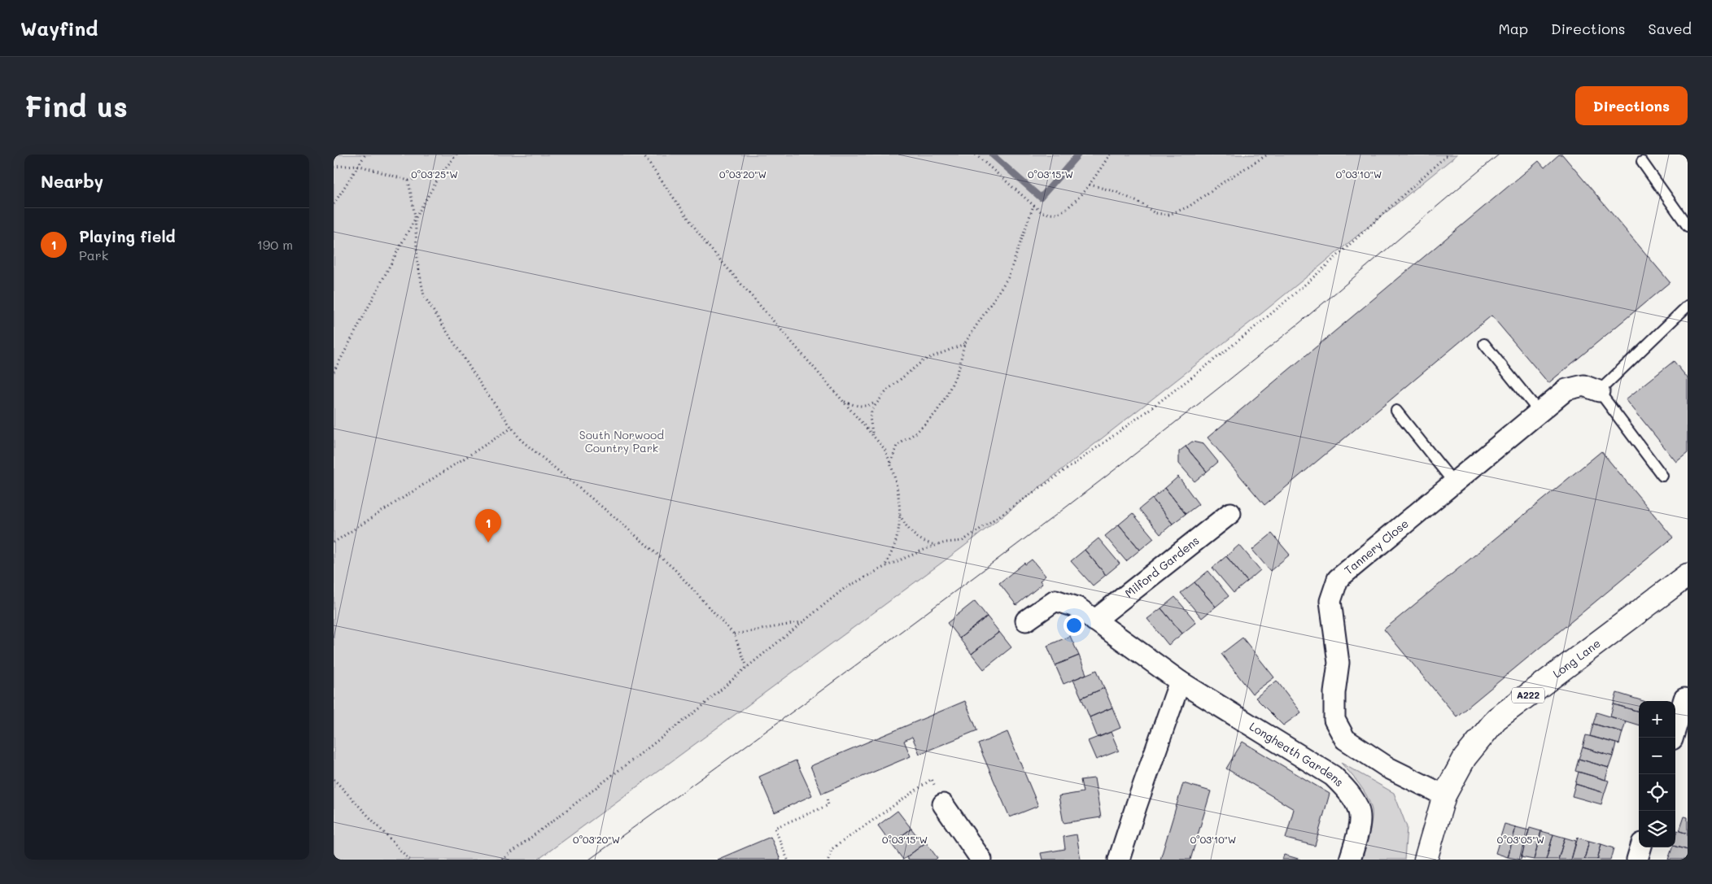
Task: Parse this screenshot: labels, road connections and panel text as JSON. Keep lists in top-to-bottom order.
{
  "streets": {
    "main road": ["Long Lane", "A222"],
    "street": ["Tannery Close", "Milford Gardens", "Longheath Gardens"]
  },
  "crossings": [
    ["Tannery Close", "Long Lane"],
    ["Milford Gardens", "Longheath Gardens"]
  ],
  "parks": ["South Norwood Country Park"],
  "page": {
    "header": "Wayfind",
    "nav": ["Map", "Directions", "Saved"],
    "buttons": "Directions",
    "title": "Find us",
    "heading": "Nearby",
    "list": [
      {
        "mark": "1",
        "name": "Playing field",
        "note": "Park",
        "value": "190 m"
      }
    ],
    "pins": "1",
    "map_buttons": ["+", "−"]
  },
  "coordinates": [
    "0°03'25\"W",
    "0°03'20\"W",
    "0°03'15\"W",
    "0°03'10\"W",
    "0°03'05\"W"
  ]
}
